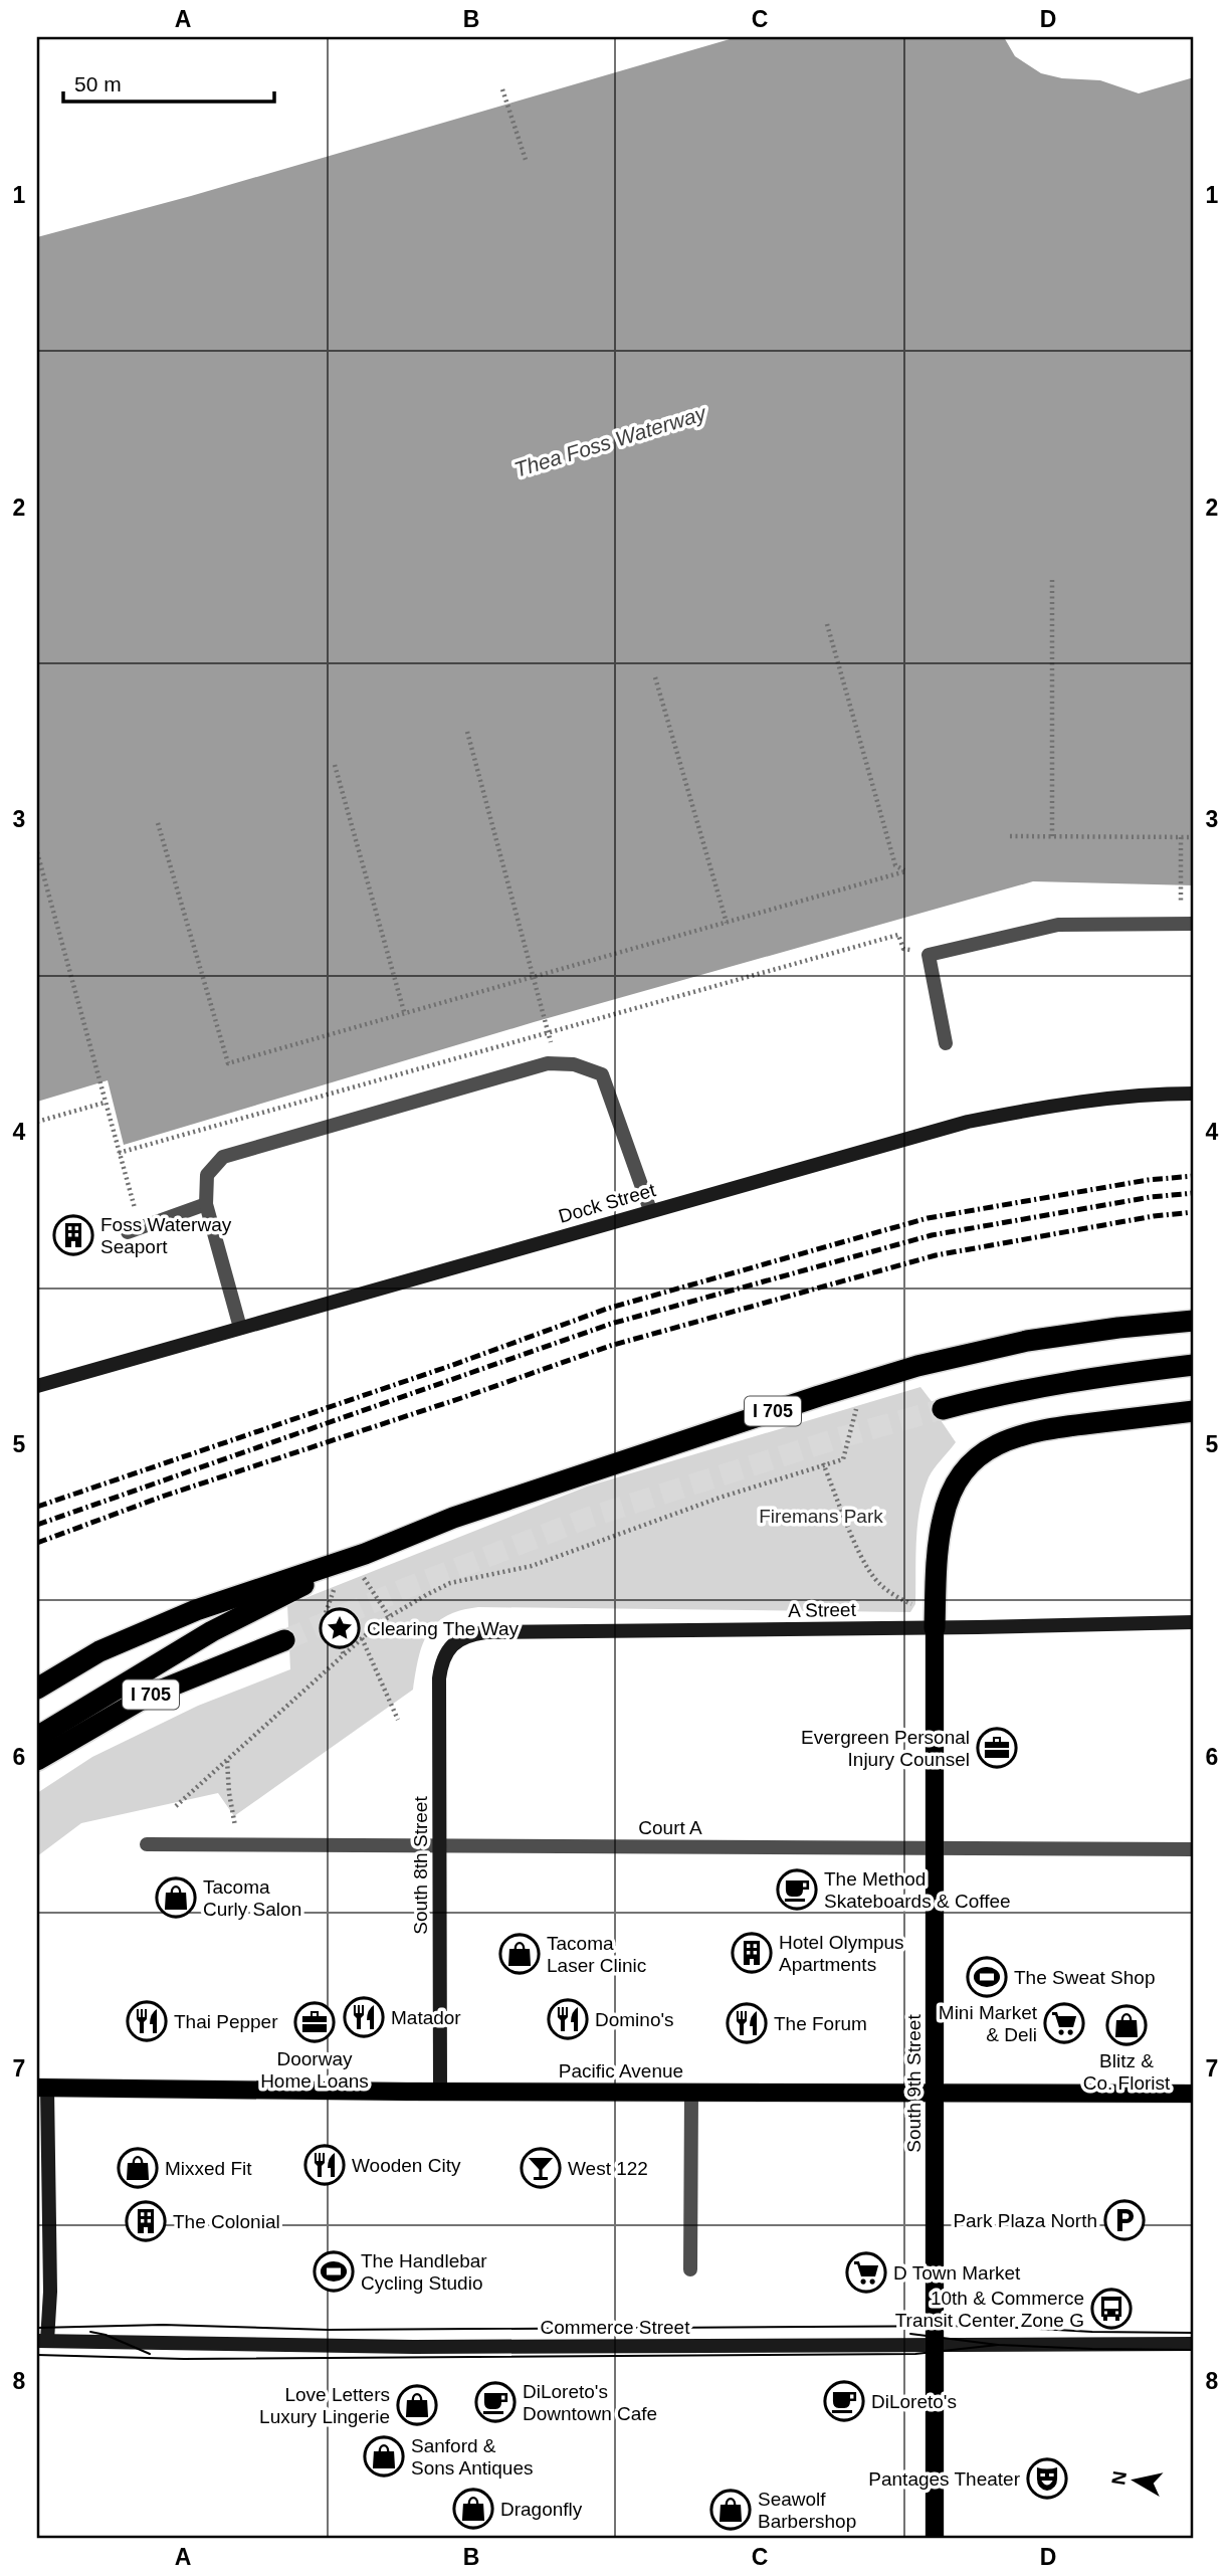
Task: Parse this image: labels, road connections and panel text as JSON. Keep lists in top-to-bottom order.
{
  "streets": {
    "highway": ["I 705"],
    "main road": ["Pacific Avenue", "South 9th Street"],
    "street": [
      "Dock Street",
      "A Street",
      "Court A",
      "South 8th Street",
      "Commerce Street"
    ]
  },
  "crossings": [
    ["A Street", "South 8th Street"],
    ["A Street", "South 9th Street"],
    ["Court A", "South 8th Street"],
    ["Court A", "South 9th Street"],
    ["South 8th Street", "Pacific Avenue"],
    ["Pacific Avenue", "South 9th Street"],
    ["South 9th Street", "Commerce Street"]
  ],
  "water": ["Thea Foss Waterway"],
  "parks": ["Firemans Park"],
  "places": {
    "building": ["Foss Waterway Seaport", "Hotel Olympus Apartments", "The Colonial"],
    "place": ["Clearing The Way"],
    "office": ["Evergreen Personal Injury Counsel", "Doorway Home Loans"],
    "cafe": ["The Method Skateboards & Coffee", "DiLoreto's", "DiLoreto's Downtown Cafe"],
    "shop": [
      "Tacoma Curly Salon",
      "Tacoma Laser Clinic",
      "Blitz & Co. Florist",
      "Mixxed Fit",
      "Love Letters Luxury Lingerie",
      "Sanford & Sons Antiques",
      "Dragonfly",
      "Seawolf Barbershop"
    ],
    "sports": ["The Sweat Shop", "The Handlebar Cycling Studio"],
    "restaurant": [
      "Matador",
      "Domino's",
      "Thai Pepper",
      "The Forum",
      "Wooden City"
    ],
    "supermarket": ["Mini Market & Deli", "D Town Market"],
    "bar": ["West 122"],
    "parking": ["Park Plaza North"],
    "bus stop": ["10th & Commerce Transit Center Zone G"],
    "theatre": ["Pantages Theater"]
  },
  "scale_bar": "50 m",
  "north": "left",
  "grid": {
    "columns": [
      "A",
      "B",
      "C",
      "D"
    ],
    "rows": [
      "1",
      "2",
      "3",
      "4",
      "5",
      "6",
      "7",
      "8"
    ]
  }
}
